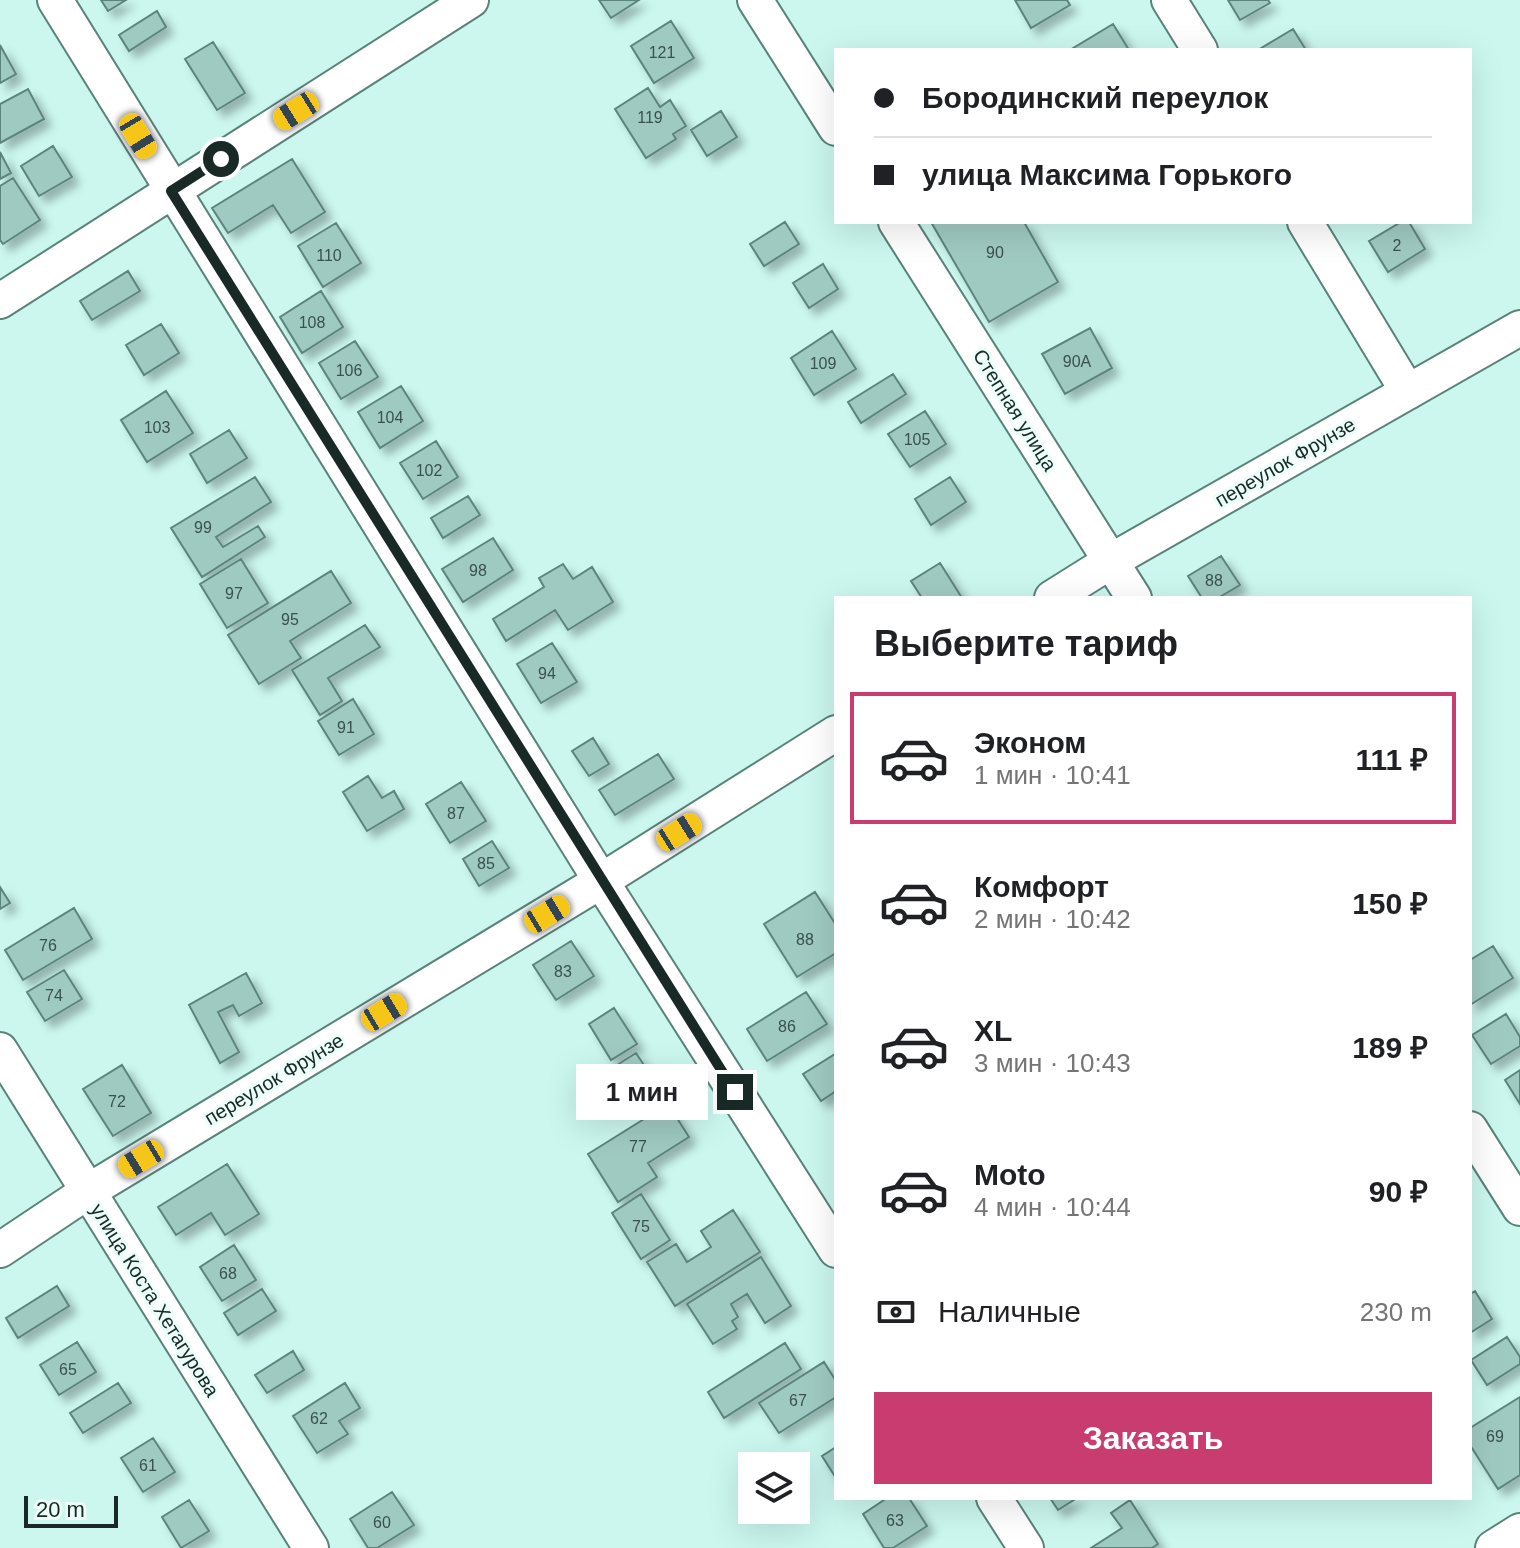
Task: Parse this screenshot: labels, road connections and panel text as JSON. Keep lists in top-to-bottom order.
{
  "streets": {
    "street": ["Степная улица", "переулок Фрунзе", "улица Коста Хетагурова"]
  },
  "crossings": [
    ["Степная улица", "переулок Фрунзе"],
    ["переулок Фрунзе", "улица Коста Хетагурова"]
  ],
  "house_numbers": [
    "121",
    "119",
    "2",
    "90",
    "110",
    "108",
    "90А",
    "109",
    "106",
    "104",
    "103",
    "105",
    "102",
    "99",
    "98",
    "88",
    "97",
    "95",
    "94",
    "91",
    "87",
    "85",
    "88",
    "76",
    "83",
    "74",
    "86",
    "72",
    "77",
    "75",
    "68",
    "65",
    "67",
    "62",
    "69",
    "61",
    "63",
    "60"
  ],
  "scale_bar": "20 m",
  "page": {
    "banner": ["Бородинский переулок", "улица Максима Горького"],
    "heading": "Выберите тариф",
    "list": [
      {
        "name": "Эконом",
        "note": "1 мин · 10:41",
        "value": "111 ₽"
      },
      {
        "name": "Комфорт",
        "note": "2 мин · 10:42",
        "value": "150 ₽"
      },
      {
        "name": "XL",
        "note": "3 мин · 10:43",
        "value": "189 ₽"
      },
      {
        "name": "Moto",
        "note": "4 мин · 10:44",
        "value": "90 ₽"
      }
    ],
    "bubble": "1 мин",
    "pay": ["Наличные", "230 m"],
    "buttons": "Заказать",
    "scale": "20 m"
  }
}
